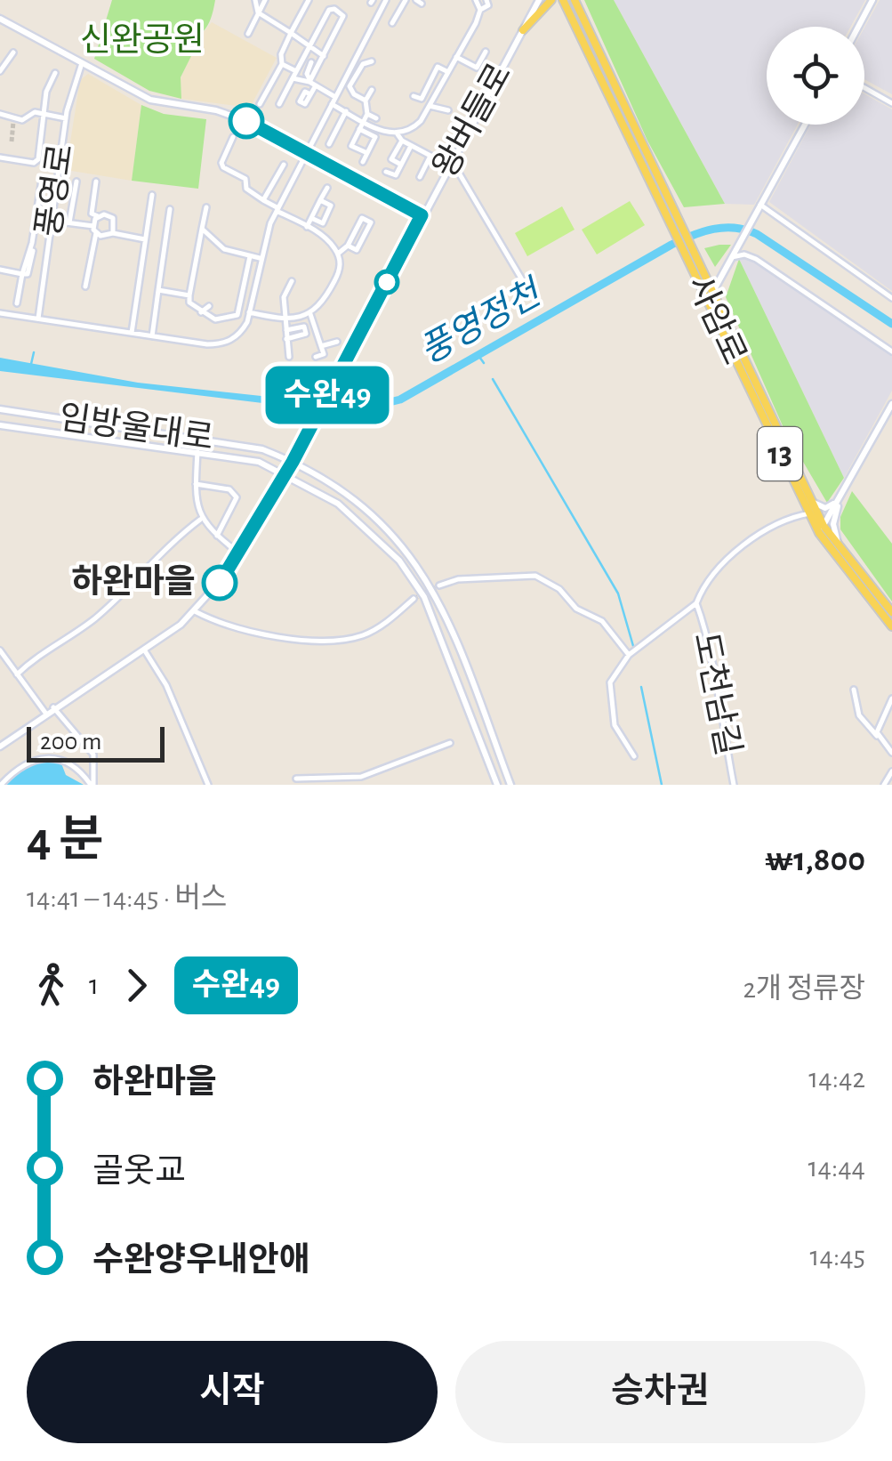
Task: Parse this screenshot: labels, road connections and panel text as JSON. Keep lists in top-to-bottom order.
{
  "streets": {
    "main road": [
      "왕버들로",
      "사암로",
      "임방울대로",
      "13"
    ],
    "street": ["풍영로", "도천남길"]
  },
  "crossings": [
    ["왕버들로", "임방울대로"],
    ["사암로", "도천남길"]
  ],
  "water": ["풍영정천"],
  "parks": ["신완공원"],
  "places": ["하완마을"],
  "lines": ["bus line 수완49"],
  "scale_bar": "200 m",
  "page": {
    "on_map": "수완49",
    "scale": "200 m",
    "heading": ["4 분", "14:41 – 14:45 · 버스", "₩1,800"],
    "legs": ["1", "수완49", "2개 정류장"],
    "list": [
      {
        "name": "하완마을",
        "value": "14:42"
      },
      {
        "name": "골옷교",
        "value": "14:44"
      },
      {
        "name": "수완양우내안애",
        "value": "14:45"
      }
    ],
    "buttons": ["시작", "승차권"]
  }
}
